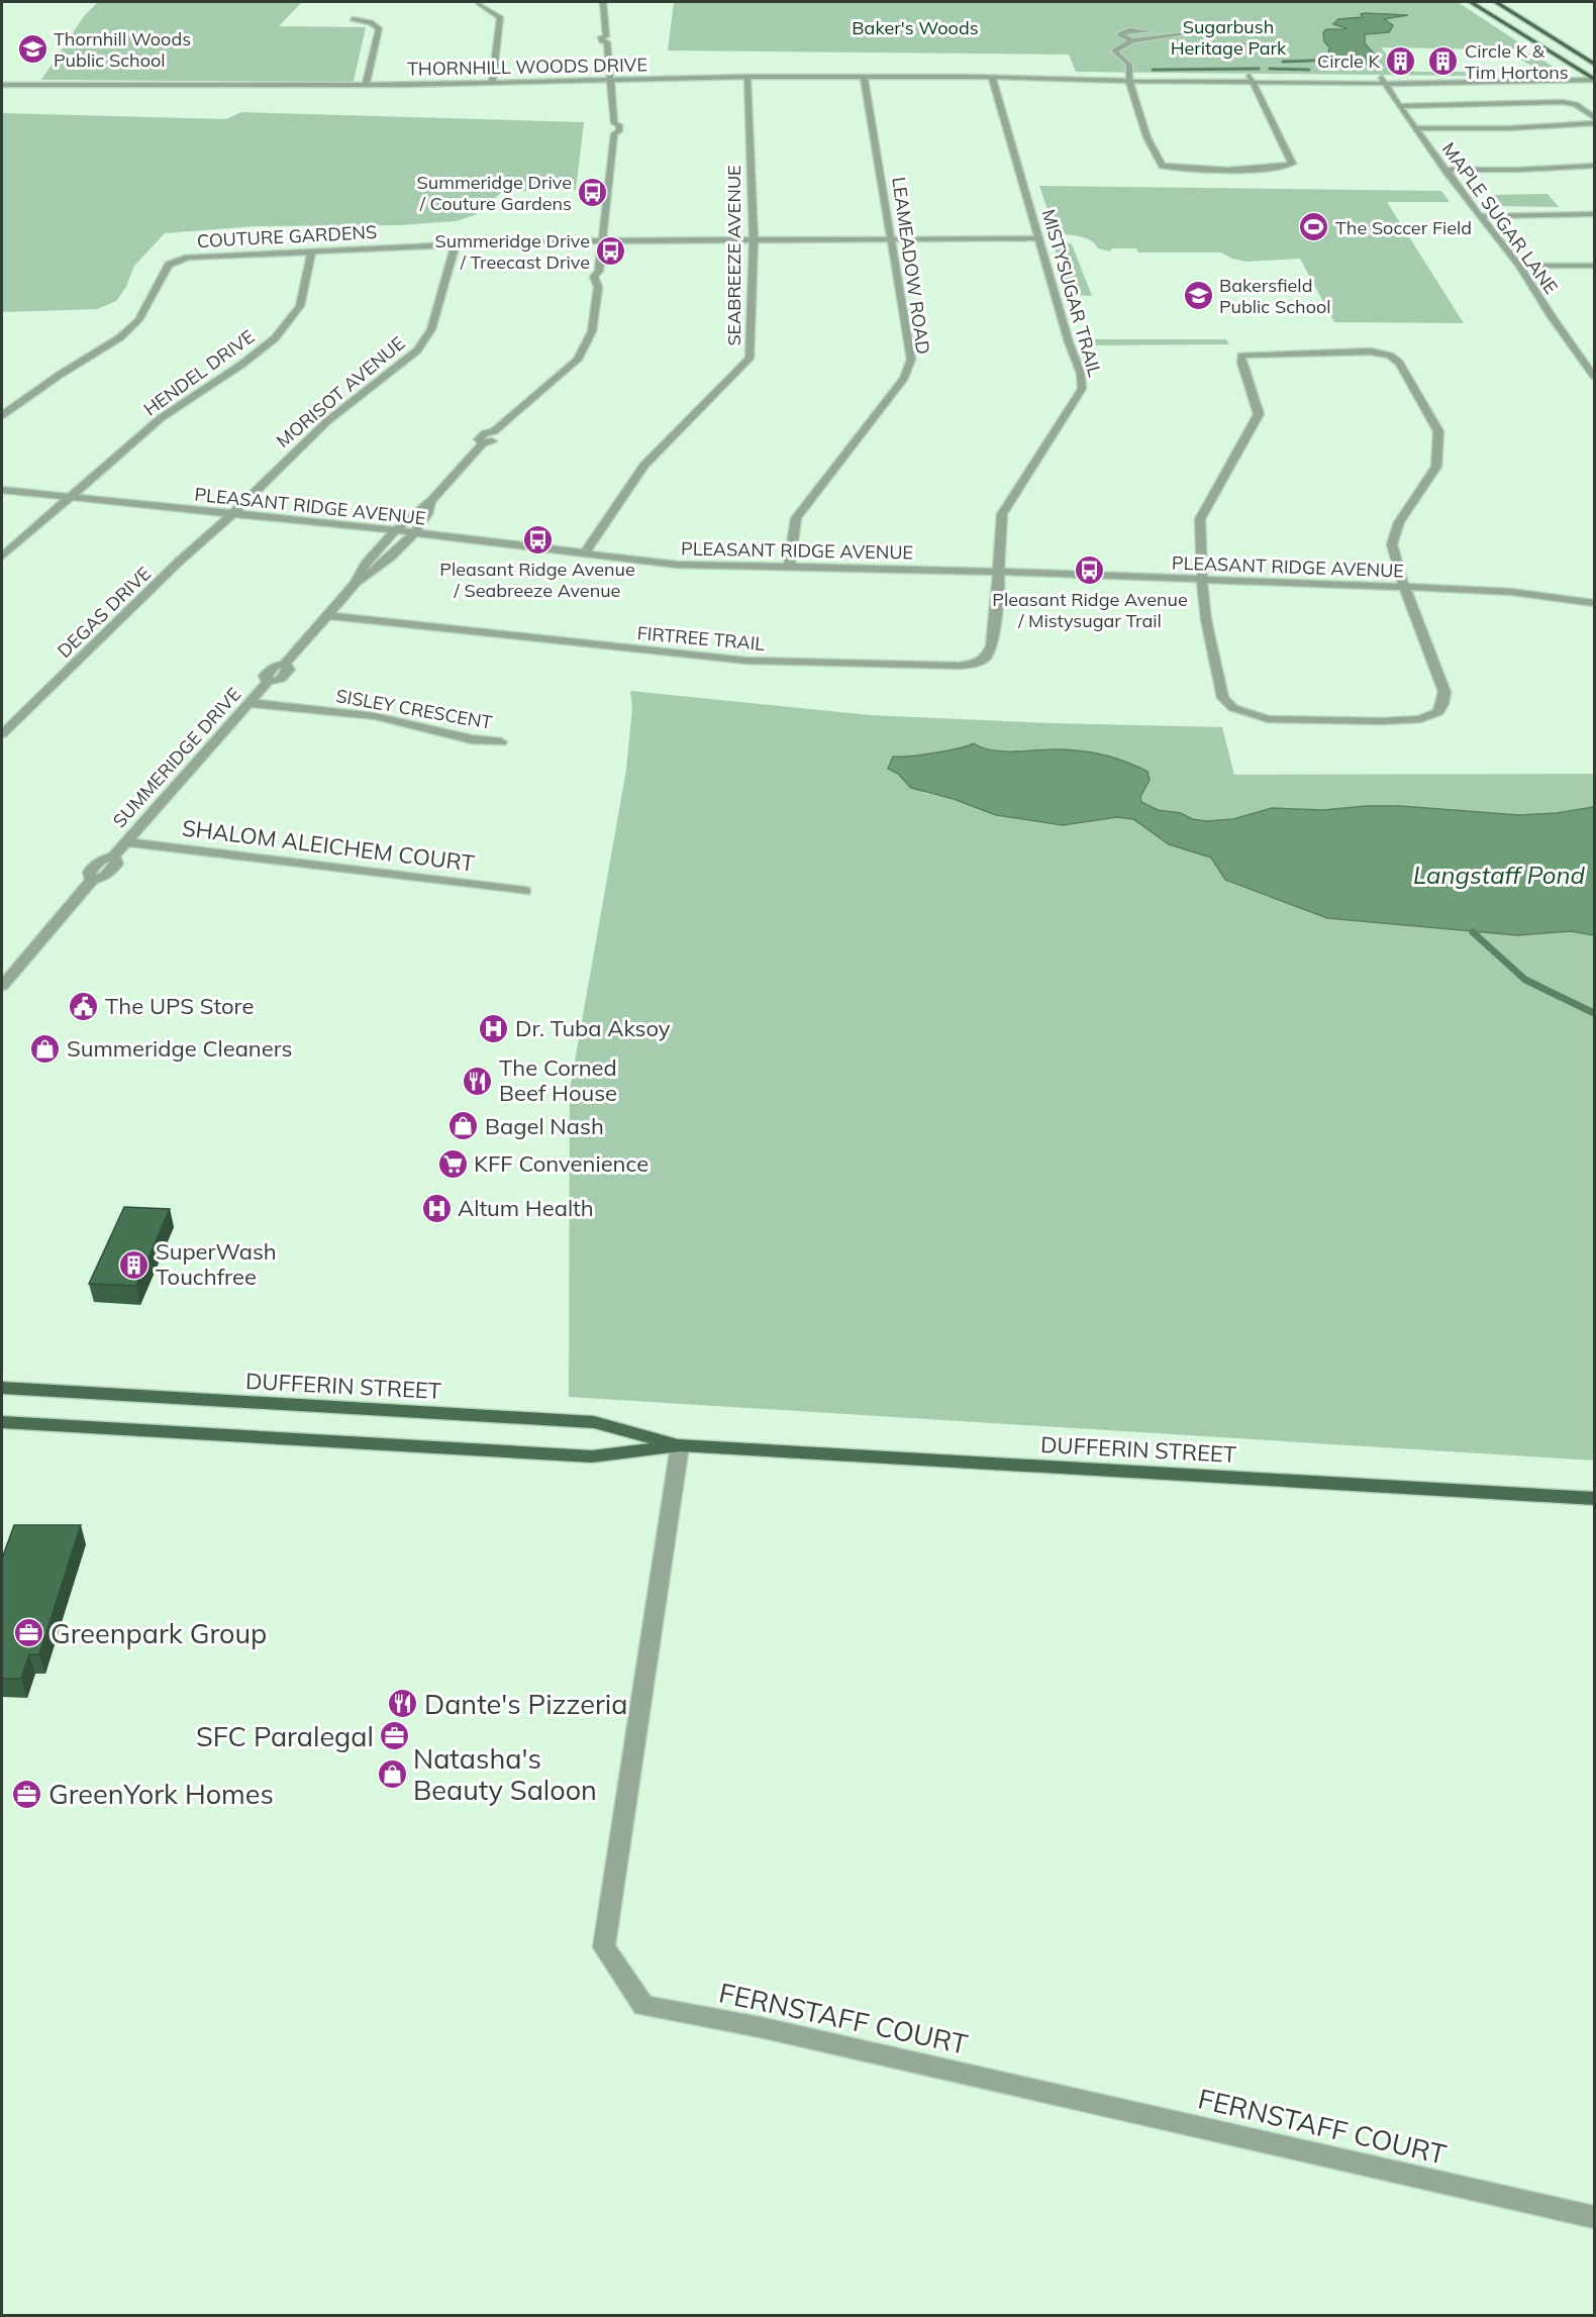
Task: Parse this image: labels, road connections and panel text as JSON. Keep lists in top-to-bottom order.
{
  "streets": {
    "main road": ["DUFFERIN STREET"],
    "street": [
      "THORNHILL WOODS DRIVE",
      "MAPLE SUGAR LANE",
      "COUTURE GARDENS",
      "SEABREEZE AVENUE",
      "LEAMEADOW ROAD",
      "MISTYSUGAR TRAIL",
      "HENDEL DRIVE",
      "MORISOT AVENUE",
      "PLEASANT RIDGE AVENUE",
      "DEGAS DRIVE",
      "FIRTREE TRAIL",
      "SISLEY CRESCENT",
      "SUMMERIDGE DRIVE",
      "SHALOM ALEICHEM COURT",
      "FERNSTAFF COURT"
    ]
  },
  "crossings": [
    ["THORNHILL WOODS DRIVE", "MAPLE SUGAR LANE"],
    ["THORNHILL WOODS DRIVE", "SEABREEZE AVENUE"],
    ["THORNHILL WOODS DRIVE", "LEAMEADOW ROAD"],
    ["THORNHILL WOODS DRIVE", "MISTYSUGAR TRAIL"],
    ["THORNHILL WOODS DRIVE", "SUMMERIDGE DRIVE"],
    ["COUTURE GARDENS", "SEABREEZE AVENUE"],
    ["COUTURE GARDENS", "LEAMEADOW ROAD"],
    ["COUTURE GARDENS", "MISTYSUGAR TRAIL"],
    ["COUTURE GARDENS", "HENDEL DRIVE"],
    ["COUTURE GARDENS", "MORISOT AVENUE"],
    ["COUTURE GARDENS", "SUMMERIDGE DRIVE"],
    ["SEABREEZE AVENUE", "PLEASANT RIDGE AVENUE"],
    ["LEAMEADOW ROAD", "PLEASANT RIDGE AVENUE"],
    ["MISTYSUGAR TRAIL", "PLEASANT RIDGE AVENUE"],
    ["MISTYSUGAR TRAIL", "FIRTREE TRAIL"],
    ["HENDEL DRIVE", "PLEASANT RIDGE AVENUE"],
    ["MORISOT AVENUE", "PLEASANT RIDGE AVENUE"],
    ["MORISOT AVENUE", "DEGAS DRIVE"],
    ["PLEASANT RIDGE AVENUE", "DEGAS DRIVE"],
    ["PLEASANT RIDGE AVENUE", "FIRTREE TRAIL"],
    ["PLEASANT RIDGE AVENUE", "SUMMERIDGE DRIVE"],
    ["FIRTREE TRAIL", "SUMMERIDGE DRIVE"],
    ["SISLEY CRESCENT", "SUMMERIDGE DRIVE"],
    ["SUMMERIDGE DRIVE", "SHALOM ALEICHEM COURT"],
    ["DUFFERIN STREET", "FERNSTAFF COURT"]
  ],
  "water": ["Langstaff Pond"],
  "parks": ["Sugarbush Heritage Park", "Baker's Woods"],
  "places": {
    "school or university": ["Thornhill Woods Public School", "Bakersfield Public School"],
    "building": ["Circle K", "Circle K & Tim Hortons", "SuperWash Touchfree"],
    "bus stop": [
      "Summeridge Drive / Couture Gardens",
      "Summeridge Drive / Treecast Drive",
      "Pleasant Ridge Avenue / Seabreeze Avenue",
      "Pleasant Ridge Avenue / Mistysugar Trail"
    ],
    "sports": ["The Soccer Field"],
    "public building": ["The UPS Store"],
    "hospital": ["Dr. Tuba Aksoy", "Altum Health"],
    "shop": ["Summeridge Cleaners", "Bagel Nash", "Natasha's Beauty Saloon"],
    "restaurant": ["The Corned Beef House", "Dante's Pizzeria"],
    "supermarket": ["KFF Convenience"],
    "office": ["Greenpark Group", "SFC Paralegal", "GreenYork Homes"]
  }
}
